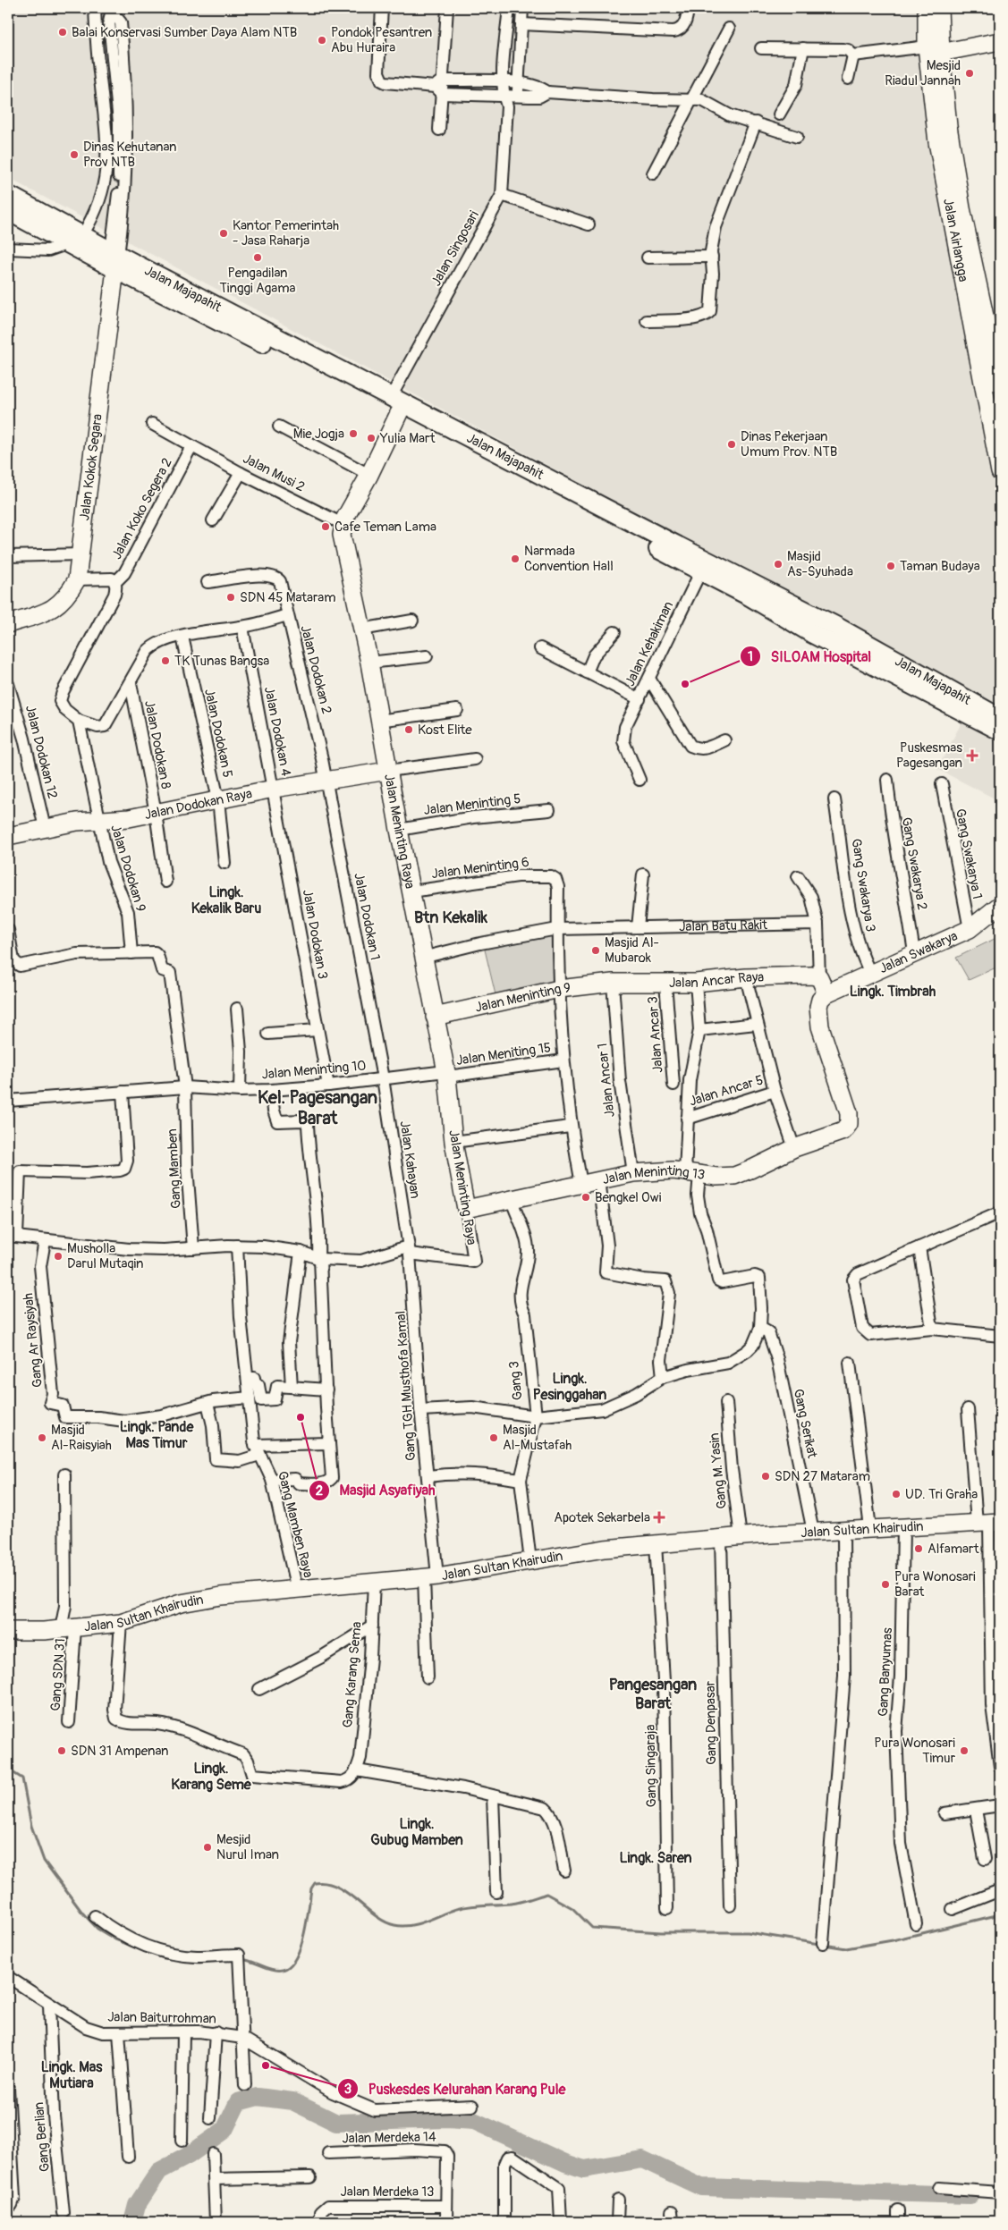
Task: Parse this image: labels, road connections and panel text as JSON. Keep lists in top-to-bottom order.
{
  "streets": {
    "main road": ["Jalan Majapahit"],
    "street": [
      "Jalan Airlangga",
      "Jalan Singosari",
      "Jalan Kokok Segara",
      "Jalan Musi 2",
      "Jalan Koko Segera 2",
      "Jalan Kehakiman",
      "Jalan Dodokan 2",
      "Jalan Dodokan 4",
      "Jalan Dodokan 5",
      "Jalan Dodokan 8",
      "Jalan Dodokan 12",
      "Jalan Dodokan Raya",
      "Jalan Meninting 5",
      "Jalan Meninting Raya",
      "Gang Swakarya 1",
      "Gang Swakarya 2",
      "Jalan Dodokan 9",
      "Jalan Meninting 6",
      "Gang Swakarya 3",
      "Jalan Dodokan 1",
      "Jalan Batu Rakit",
      "Jalan Dodokan 3",
      "Jalan Swakarya",
      "Jalan Ancar Raya",
      "Jalan Meninting 9",
      "Jalan Ancar 3",
      "Jalan Meniting 15",
      "Jalan Meninting 10",
      "Jalan Ancar 1",
      "Jalan Ancar 5",
      "Jalan Kahayan",
      "Gang Mamben",
      "Jalan Meninting 13",
      "Gang Ar Raysiyah",
      "Gang 3",
      "Gang TGH Musthofa Kamal",
      "Gang Serikat",
      "Gang M. Yasin",
      "Gang Mamben Raya",
      "Jalan Sultan Khairudin",
      "Gang Banyumas",
      "Gang SDN 31",
      "Gang Karang Sema",
      "Gang Denpasar",
      "Gang Singaraja",
      "Jalan Baiturrohman",
      "Gang Berlian",
      "Jalan Merdeka 14",
      "Jalan Merdeka 13"
    ]
  },
  "crossings": [
    ["Jalan Singosari", "Jalan Majapahit"],
    ["Jalan Majapahit", "Jalan Kokok Segara"],
    ["Jalan Majapahit", "Jalan Kehakiman"],
    ["Jalan Musi 2", "Jalan Koko Segera 2"],
    ["Jalan Musi 2", "Jalan Meninting Raya"],
    ["Jalan Koko Segera 2", "Jalan Dodokan 9"],
    ["Jalan Dodokan 2", "Jalan Dodokan 1"],
    ["Jalan Dodokan 4", "Jalan Dodokan Raya"],
    ["Jalan Dodokan 4", "Jalan Dodokan 3"],
    ["Jalan Dodokan 5", "Jalan Dodokan Raya"],
    ["Jalan Dodokan 8", "Jalan Dodokan Raya"],
    ["Jalan Dodokan 12", "Jalan Dodokan Raya"],
    ["Jalan Dodokan Raya", "Jalan Meninting Raya"],
    ["Jalan Dodokan Raya", "Jalan Dodokan 9"],
    ["Jalan Dodokan Raya", "Jalan Dodokan 1"],
    ["Jalan Dodokan Raya", "Jalan Dodokan 3"],
    ["Jalan Meninting 5", "Jalan Meninting Raya"],
    ["Jalan Meninting Raya", "Jalan Meninting 6"],
    ["Jalan Meninting Raya", "Jalan Batu Rakit"],
    ["Jalan Meninting Raya", "Jalan Meninting 9"],
    ["Jalan Meninting Raya", "Jalan Meniting 15"],
    ["Jalan Meninting Raya", "Jalan Meninting 10"],
    ["Jalan Meninting Raya", "Jalan Kahayan"],
    ["Jalan Meninting Raya", "Jalan Meninting 13"],
    ["Jalan Meninting Raya", "Gang TGH Musthofa Kamal"],
    ["Gang Swakarya 1", "Jalan Swakarya"],
    ["Gang Swakarya 2", "Jalan Swakarya"],
    ["Jalan Dodokan 9", "Gang Mamben"],
    ["Jalan Meninting 6", "Jalan Batu Rakit"],
    ["Gang Swakarya 3", "Jalan Swakarya"],
    ["Jalan Dodokan 1", "Jalan Meninting 10"],
    ["Jalan Dodokan 1", "Jalan Kahayan"],
    ["Jalan Dodokan 3", "Jalan Meninting 10"],
    ["Jalan Swakarya", "Jalan Meninting 13"],
    ["Jalan Ancar Raya", "Jalan Meninting 9"],
    ["Jalan Ancar Raya", "Jalan Ancar 3"],
    ["Jalan Ancar Raya", "Jalan Ancar 1"],
    ["Jalan Ancar Raya", "Jalan Ancar 5"],
    ["Jalan Meninting 9", "Jalan Ancar 1"],
    ["Jalan Meniting 15", "Jalan Meninting 10"],
    ["Jalan Meninting 10", "Jalan Kahayan"],
    ["Jalan Meninting 10", "Gang Mamben"],
    ["Jalan Ancar 1", "Jalan Meninting 13"],
    ["Jalan Ancar 5", "Jalan Meninting 13"],
    ["Jalan Kahayan", "Gang TGH Musthofa Kamal"],
    ["Jalan Meninting 13", "Gang 3"],
    ["Gang 3", "Jalan Sultan Khairudin"],
    ["Gang TGH Musthofa Kamal", "Jalan Sultan Khairudin"],
    ["Gang Serikat", "Jalan Sultan Khairudin"],
    ["Gang M. Yasin", "Jalan Sultan Khairudin"],
    ["Gang Mamben Raya", "Jalan Sultan Khairudin"],
    ["Jalan Sultan Khairudin", "Gang Banyumas"],
    ["Jalan Sultan Khairudin", "Gang SDN 31"],
    ["Jalan Sultan Khairudin", "Gang Karang Sema"],
    ["Jalan Sultan Khairudin", "Gang Denpasar"],
    ["Jalan Sultan Khairudin", "Gang Singaraja"],
    ["Jalan Baiturrohman", "Gang Berlian"],
    ["Jalan Merdeka 14", "Jalan Merdeka 13"]
  ],
  "districts": [
    "Lingk. Kekalik Baru",
    "Btn Kekalik",
    "Lingk. Timbrah",
    "Kel. Pagesangan Barat",
    "Lingk. Pesinggahan",
    "Lingk. Pande Mas Timur",
    "Pangesangan Barat",
    "Lingk. Karang Seme",
    "Lingk. Gubug Mamben",
    "Lingk. Saren",
    "Lingk. Mas Mutiara"
  ],
  "places": {
    "other": [
      "Balai Konservasi Sumber Daya Alam NTB",
      "Pondok Pesantren Abu Huraira",
      "Mesjid Riadul Jannah",
      "Dinas Kehutanan Prov NTB",
      "Kantor Pemerintah - Jasa Raharja",
      "Pengadilan Tinggi Agama",
      "Mie Jogja",
      "Yulia Mart",
      "Dinas Pekerjaan Umum Prov. NTB",
      "Cafe Teman Lama",
      "Narmada Convention Hall",
      "Masjid As-Syuhada",
      "Taman Budaya",
      "SDN 45 Mataram",
      "TK Tunas Bangsa",
      "SILOAM Hospital",
      "Kost Elite",
      "Masjid Al- Mubarok",
      "Bengkel Owi",
      "Musholla Darul Mutaqin",
      "Masjid Asyafiyah",
      "Masjid Al-Raisyiah",
      "Masjid Al-Mustafah",
      "SDN 27 Mataram",
      "UD. Tri Graha",
      "Alfamart",
      "Pura Wonosari Barat",
      "SDN 31 Ampenan",
      "Pura Wonosari Timur",
      "Mesjid Nurul Iman",
      "Puskesdes Kelurahan Karang Pule"
    ],
    "health": ["Puskesmas Pagesangan", "Apotek Sekarbela"]
  }
}
